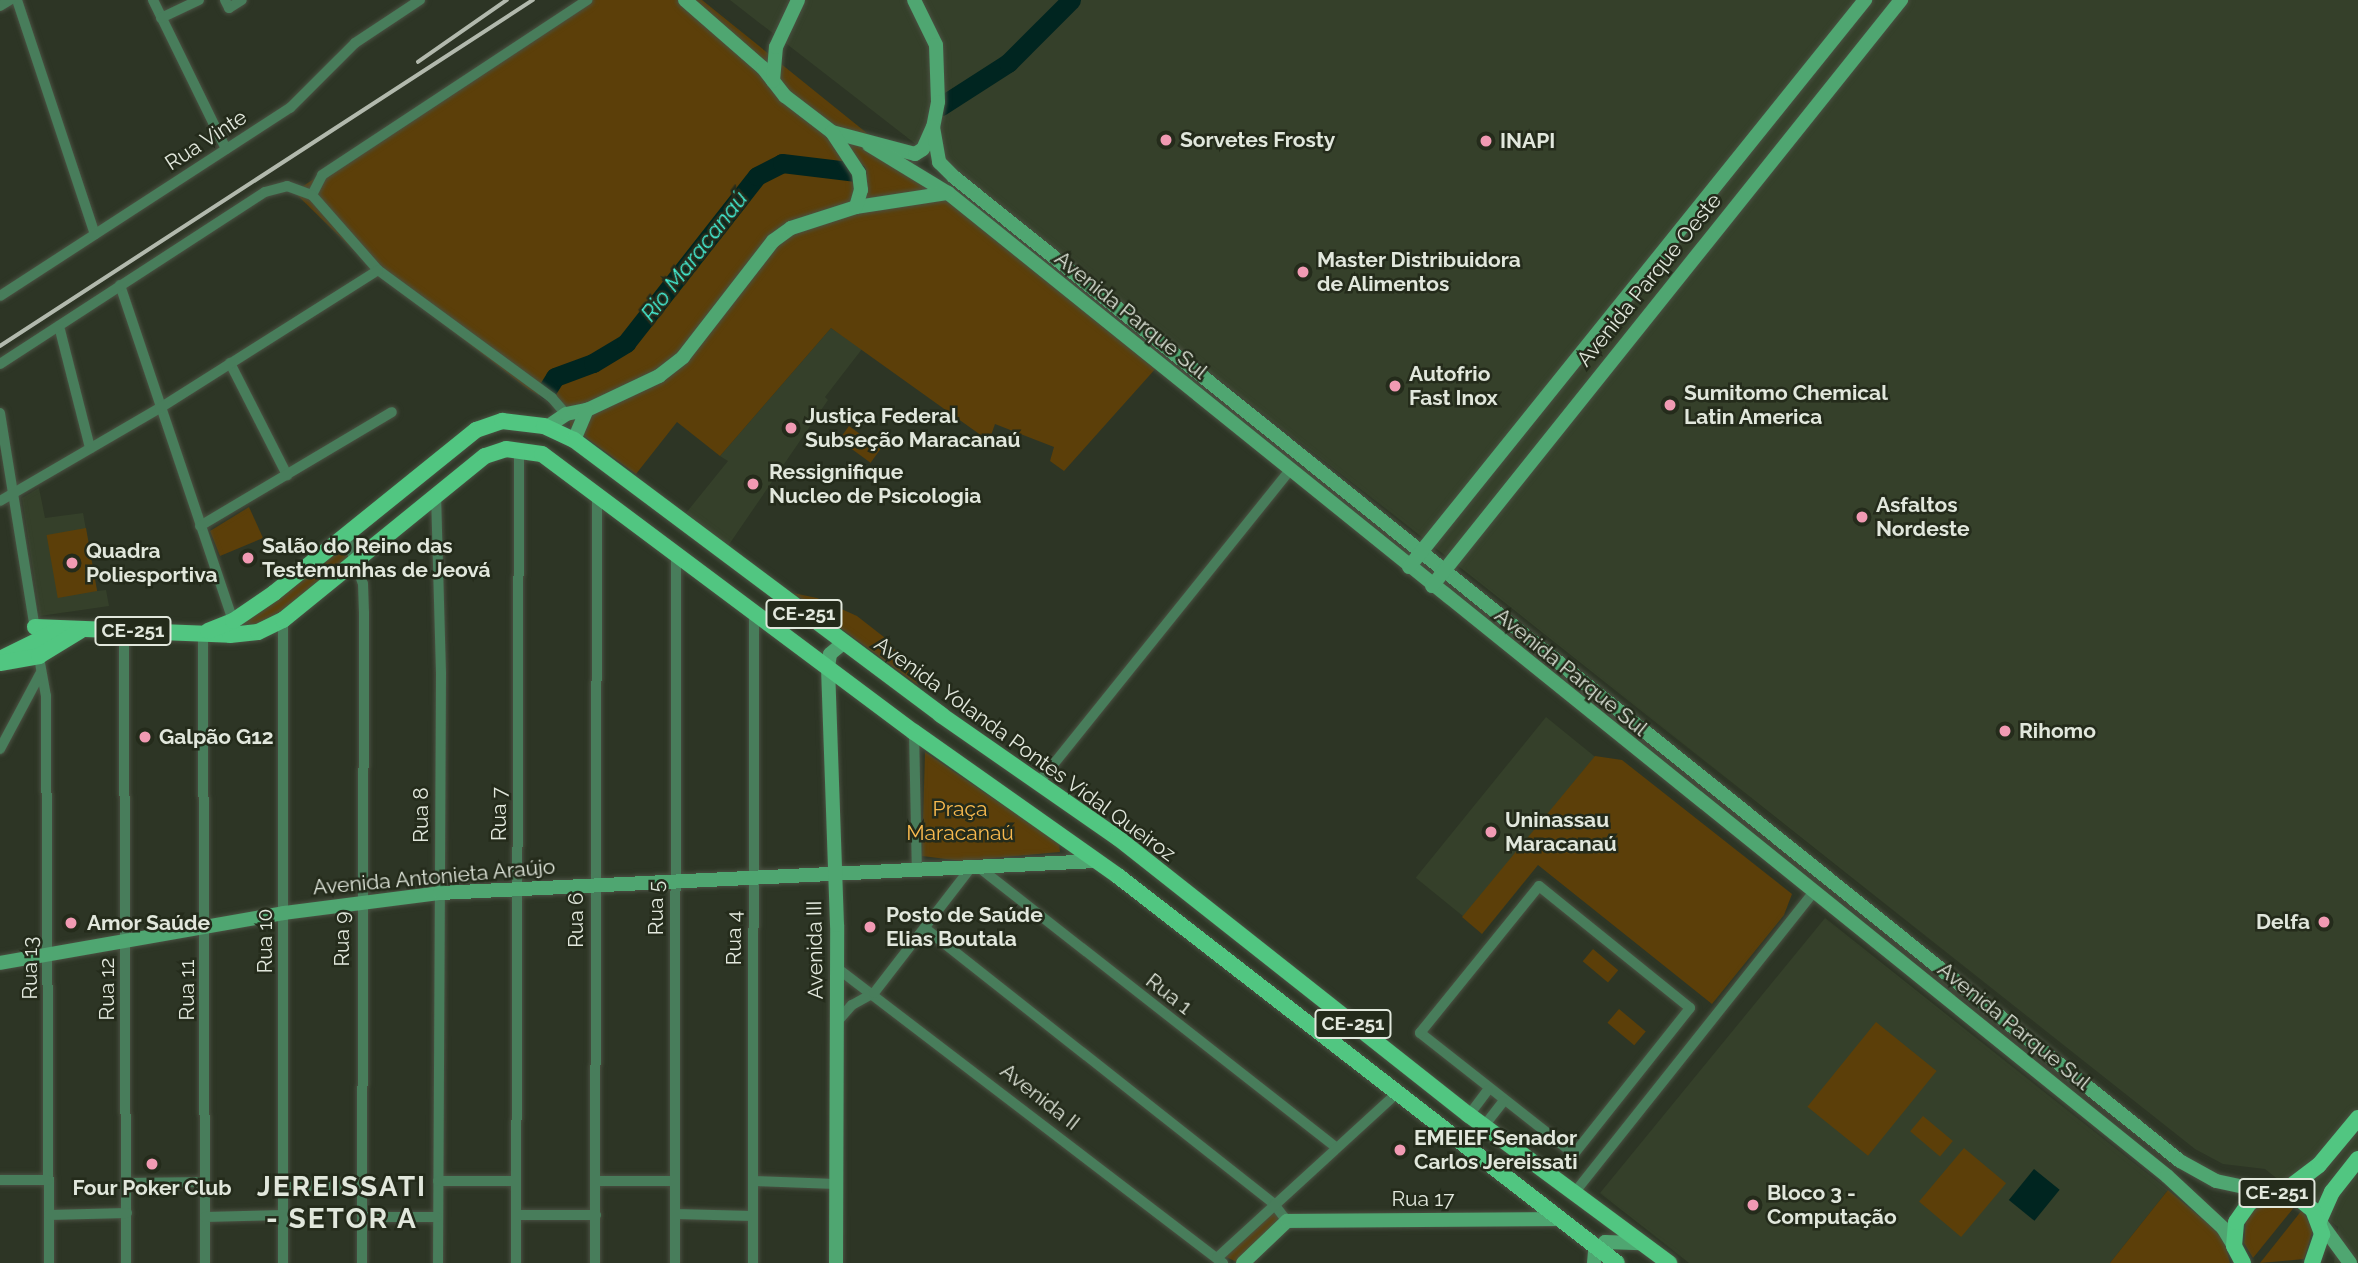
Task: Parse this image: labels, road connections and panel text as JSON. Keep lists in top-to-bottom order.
{
  "streets": {
    "main road": ["CE-251", "Avenida Yolanda Pontes Vidal Queiroz"],
    "street": [
      "Rua Vinte",
      "Avenida Parque Oeste",
      "Avenida Parque Sul",
      "Rua 7",
      "Rua 8",
      "Avenida Antonieta Araújo",
      "Rua 5",
      "Rua 6",
      "Rua 4",
      "Rua 9",
      "Rua 10",
      "Avenida III",
      "Rua 13",
      "Rua 12",
      "Rua 11",
      "Rua 1",
      "Avenida II",
      "Rua 17"
    ]
  },
  "crossings": [
    ["Avenida Parque Oeste", "Avenida Parque Sul"],
    ["Avenida Parque Sul", "CE-251"],
    ["CE-251", "Avenida Yolanda Pontes Vidal Queiroz"],
    ["CE-251", "Avenida Antonieta Araújo"],
    ["CE-251", "Rua 5"],
    ["CE-251", "Rua 6"],
    ["CE-251", "Rua 4"],
    ["CE-251", "Avenida III"],
    ["CE-251", "Rua 13"],
    ["CE-251", "Avenida II"],
    ["CE-251", "Rua 17"],
    ["Avenida Yolanda Pontes Vidal Queiroz", "Rua 7"],
    ["Avenida Yolanda Pontes Vidal Queiroz", "Rua 8"],
    ["Avenida Yolanda Pontes Vidal Queiroz", "Rua 6"],
    ["Avenida Yolanda Pontes Vidal Queiroz", "Rua 9"],
    ["Avenida Yolanda Pontes Vidal Queiroz", "Rua 10"],
    ["Avenida Yolanda Pontes Vidal Queiroz", "Rua 13"],
    ["Avenida Yolanda Pontes Vidal Queiroz", "Rua 12"],
    ["Avenida Yolanda Pontes Vidal Queiroz", "Rua 11"],
    ["Rua 7", "Avenida Antonieta Araújo"],
    ["Rua 8", "Avenida Antonieta Araújo"],
    ["Avenida Antonieta Araújo", "Rua 5"],
    ["Avenida Antonieta Araújo", "Rua 6"],
    ["Avenida Antonieta Araújo", "Rua 4"],
    ["Avenida Antonieta Araújo", "Rua 9"],
    ["Avenida Antonieta Araújo", "Rua 10"],
    ["Avenida Antonieta Araújo", "Avenida III"],
    ["Avenida Antonieta Araújo", "Rua 13"],
    ["Avenida Antonieta Araújo", "Rua 12"],
    ["Avenida Antonieta Araújo", "Rua 11"],
    ["Avenida Antonieta Araújo", "Rua 1"],
    ["Avenida III", "Avenida II"],
    ["Rua 1", "Avenida II"]
  ],
  "districts": ["JEREISSATI - SETOR A"],
  "water": ["Rio Maracanaú"],
  "parks": ["Praça Maracanaú"],
  "places": [
    "Sorvetes Frosty",
    "INAPI",
    "Master Distribuidora de Alimentos",
    "Autofrio Fast Inox",
    "Sumitomo Chemical Latin America",
    "Justiça Federal Subseção Maracanaú",
    "Ressignifique Nucleo de Psicologia",
    "Asfaltos Nordeste",
    "Salão do Reino das Testemunhas de Jeová",
    "Quadra Poliesportiva",
    "Rihomo",
    "Galpão G12",
    "Uninassau Maracanaú",
    "Delfa",
    "Amor Saúde",
    "Posto de Saúde Elias Boutala",
    "EMEIEF Senador Carlos Jereissati",
    "Four Poker Club",
    "Bloco 3 - Computação"
  ]
}
